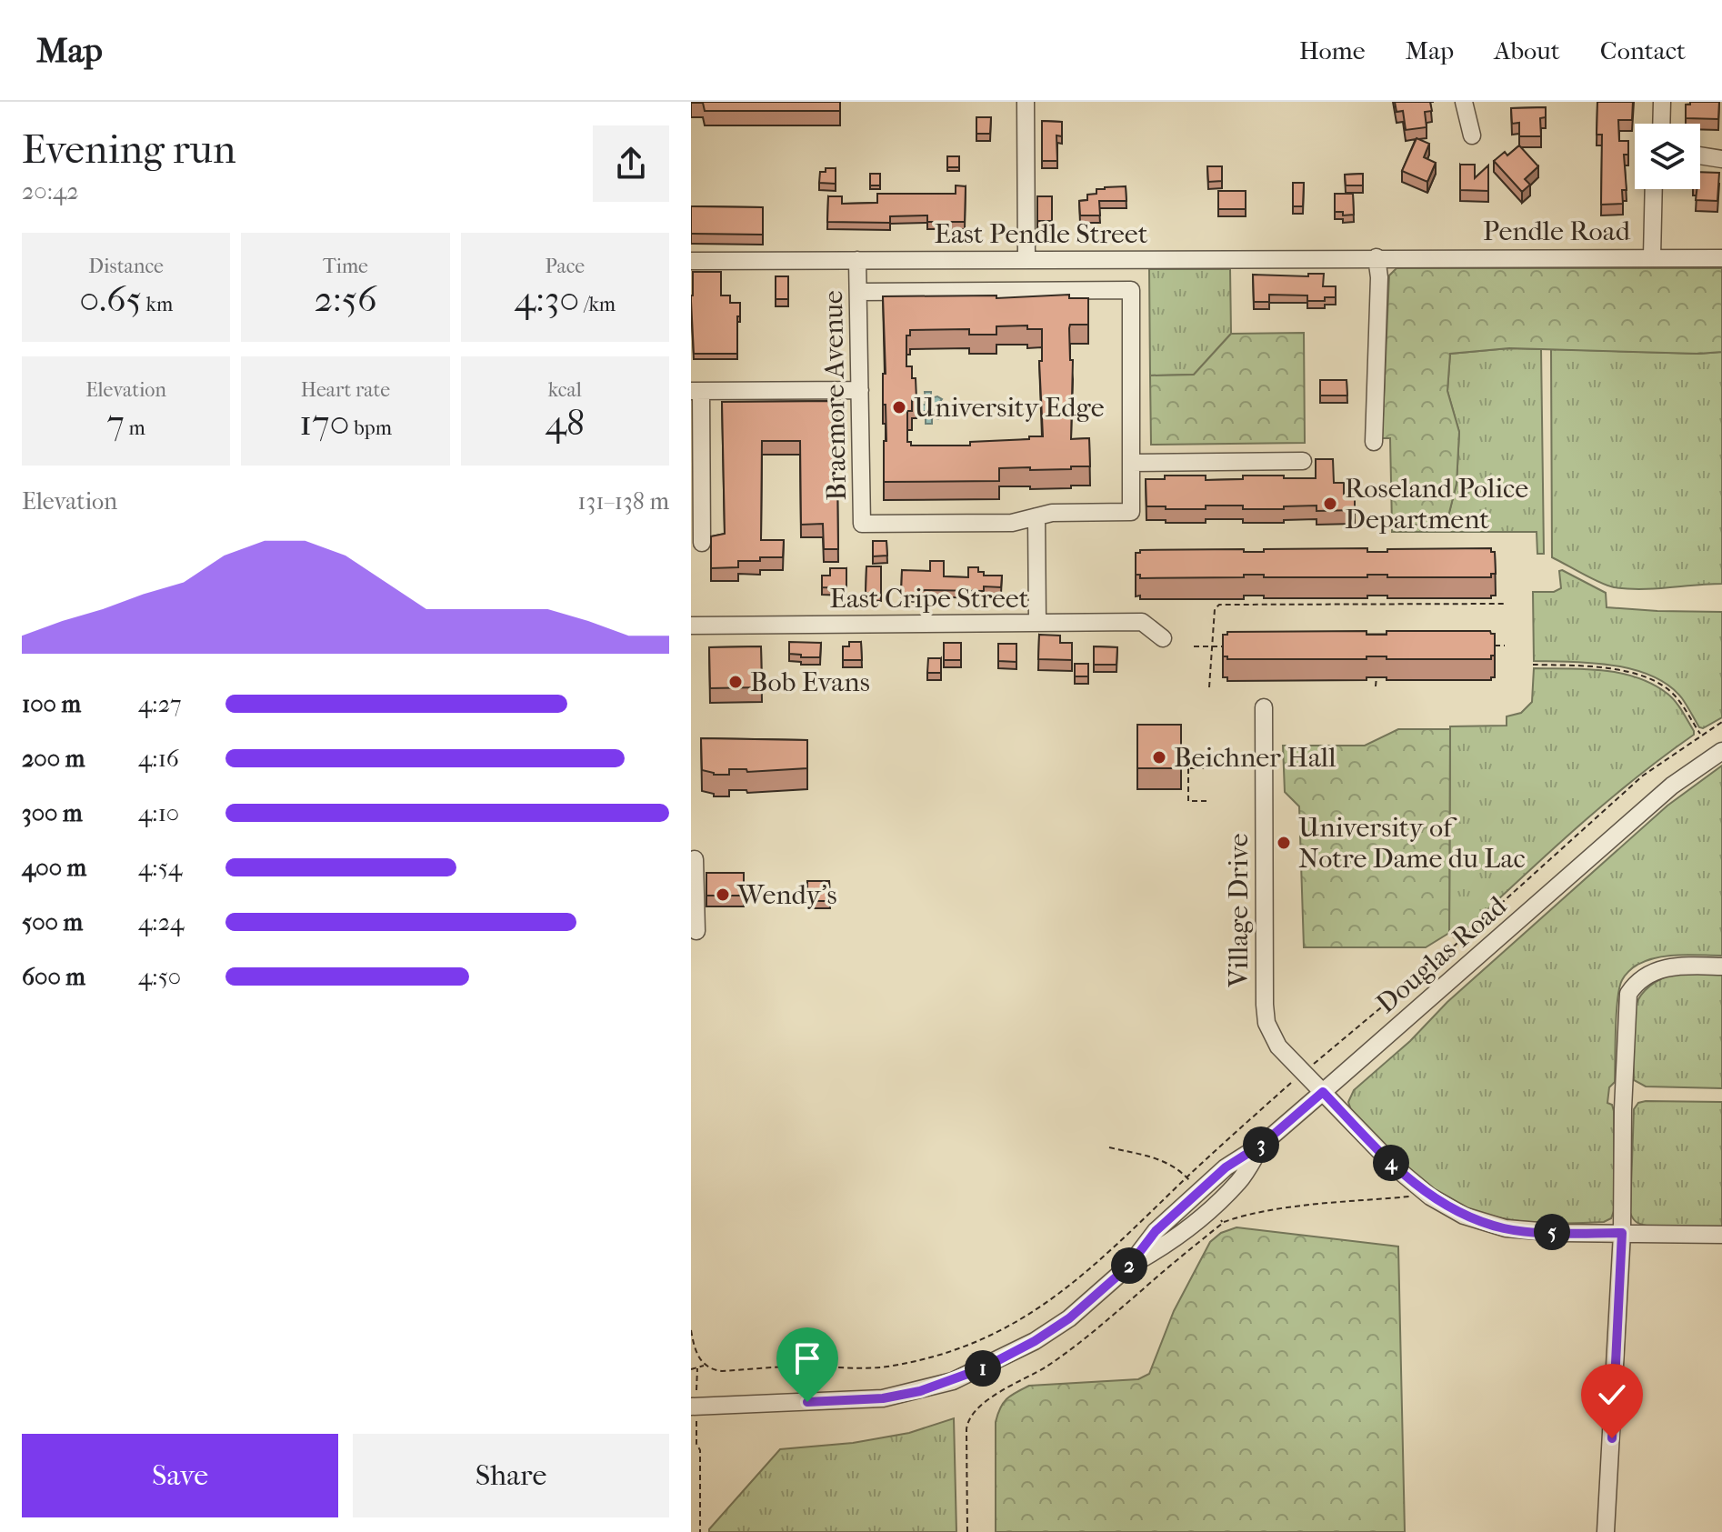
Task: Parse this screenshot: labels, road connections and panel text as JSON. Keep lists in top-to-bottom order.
{
  "streets": {
    "street": [
      "Pendle Road",
      "East Pendle Street",
      "Braemore Avenue",
      "East Cripe Street",
      "Village Drive",
      "Douglas Road"
    ]
  },
  "crossings": [
    ["Pendle Road", "East Pendle Street"],
    ["East Pendle Street", "Braemore Avenue"],
    ["Village Drive", "Douglas Road"]
  ],
  "places": [
    "University Edge",
    "Roseland Police Department",
    "Bob Evans",
    "Beichner Hall",
    "University of Notre Dame du Lac",
    "Wendy's"
  ],
  "page": {
    "header": "Map",
    "nav": [
      "Home",
      "Map",
      "About",
      "Contact"
    ],
    "heading": ["Evening run", "20:42"],
    "stats": [
      ["Distance", "0.65 km"],
      ["Time", "2:56"],
      ["Pace", "4:30 /km"],
      ["Elevation", "7 m"],
      ["Heart rate", "170 bpm"],
      ["kcal", "48"]
    ],
    "chart": ["Elevation", "131–138 m"],
    "list": [
      {
        "name": "100 m",
        "note": "4:27"
      },
      {
        "name": "200 m",
        "note": "4:16"
      },
      {
        "name": "300 m",
        "note": "4:10"
      },
      {
        "name": "400 m",
        "note": "4:54"
      },
      {
        "name": "500 m",
        "note": "4:24"
      },
      {
        "name": "600 m",
        "note": "4:50"
      }
    ],
    "pins": [
      "3",
      "4",
      "5",
      "2",
      "1"
    ],
    "buttons": ["Save", "Share"]
  }
}
